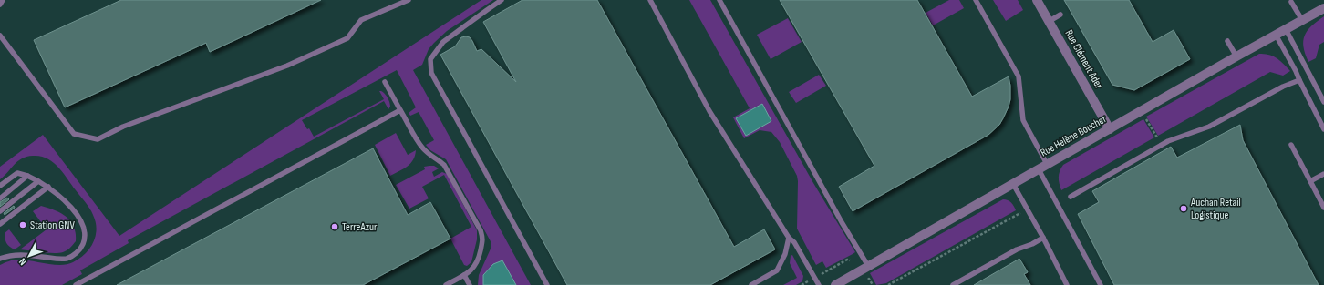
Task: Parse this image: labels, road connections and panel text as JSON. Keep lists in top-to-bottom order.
{
  "streets": {
    "street": ["Rue Clément Ader", "Rue Hélène Boucher"]
  },
  "crossings": [
    ["Rue Clément Ader", "Rue Hélène Boucher"]
  ],
  "places": ["Auchan Retail Logistique", "Station GNV", "TerreAzur"],
  "north": "bottom left"
}
